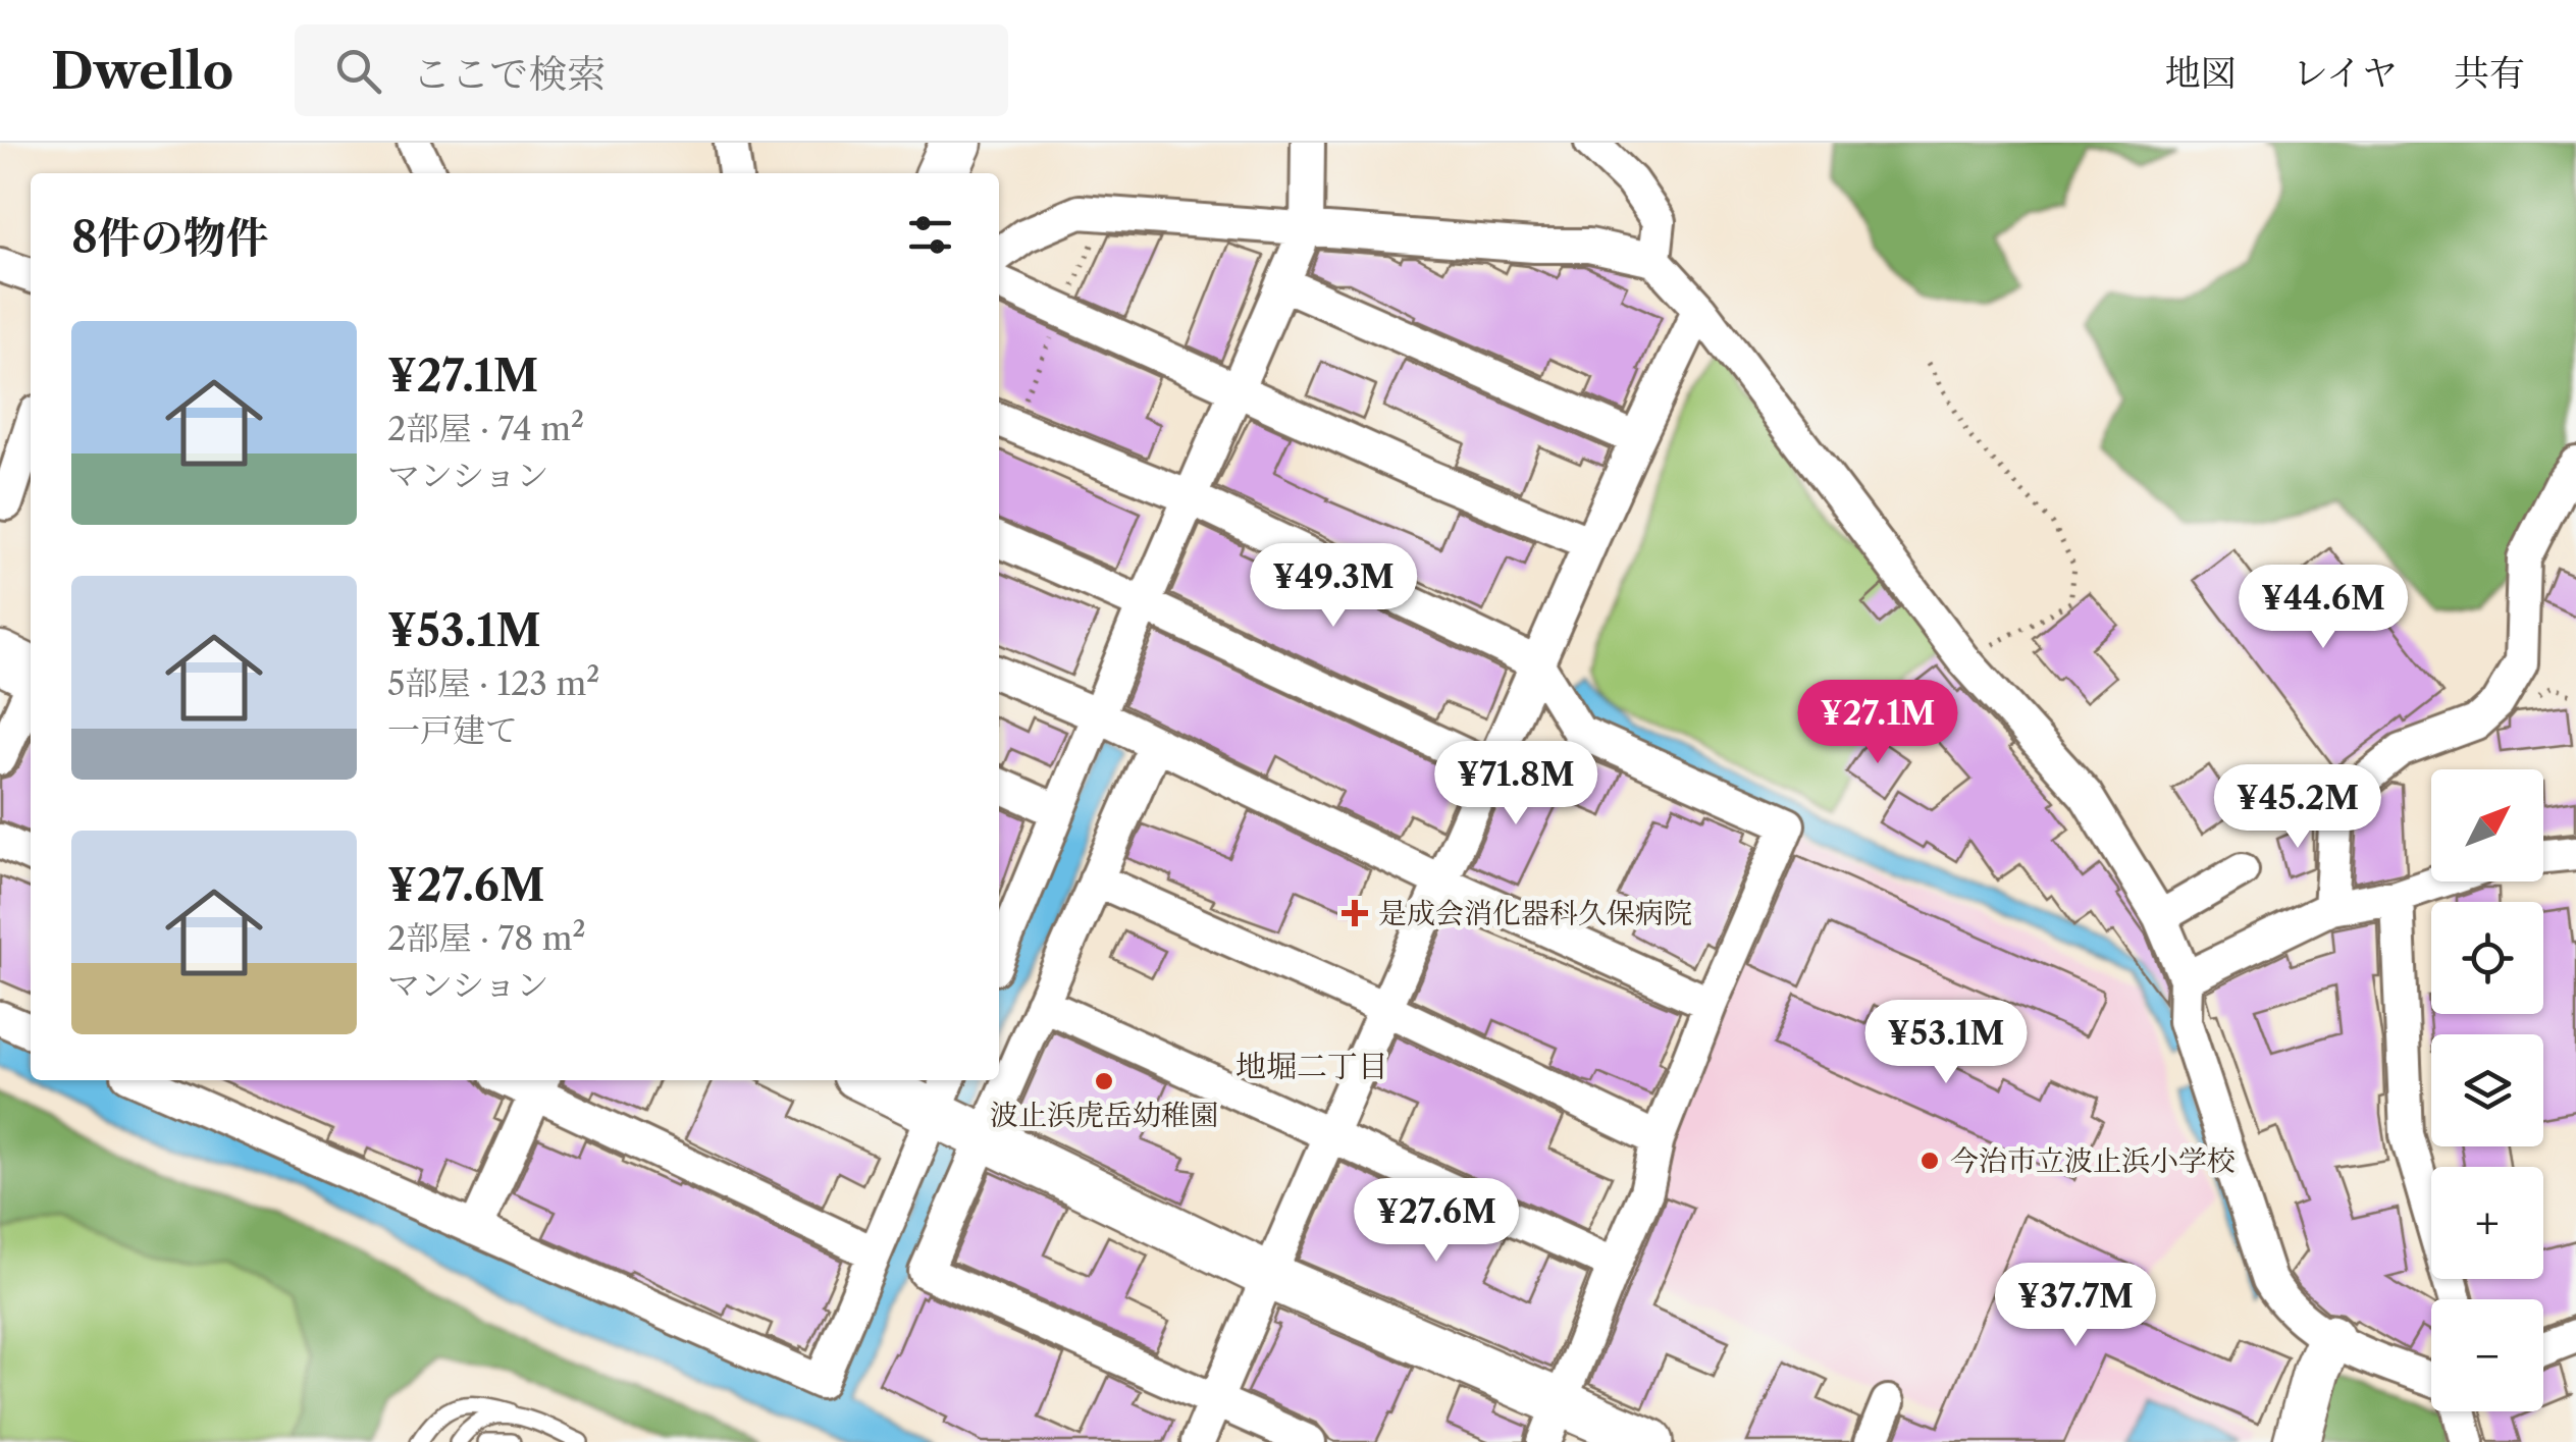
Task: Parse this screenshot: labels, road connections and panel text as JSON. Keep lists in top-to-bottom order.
{
  "districts": ["地堀二丁目"],
  "places": {
    "health": ["是成会消化器科久保病院"],
    "other": ["波止浜虎岳幼稚園", "今治市立波止浜小学校"]
  },
  "north": "top right",
  "page": {
    "header": "Dwello",
    "search": "ここで検索",
    "nav": ["地図", "レイヤ", "共有"],
    "heading": "8件の物件",
    "list": [
      {
        "name": "¥27.1M",
        "note": "2部屋 · 74 m² · マンション"
      },
      {
        "name": "¥53.1M",
        "note": "5部屋 · 123 m² · 一戸建て"
      },
      {
        "name": "¥27.6M",
        "note": "2部屋 · 78 m² · マンション"
      }
    ],
    "price": [
      "¥49.3M",
      "¥44.6M",
      "¥27.1M",
      "¥71.8M",
      "¥45.2M",
      "¥53.1M",
      "¥27.6M",
      "¥37.7M"
    ],
    "map_buttons": ["+", "−"]
  }
}
